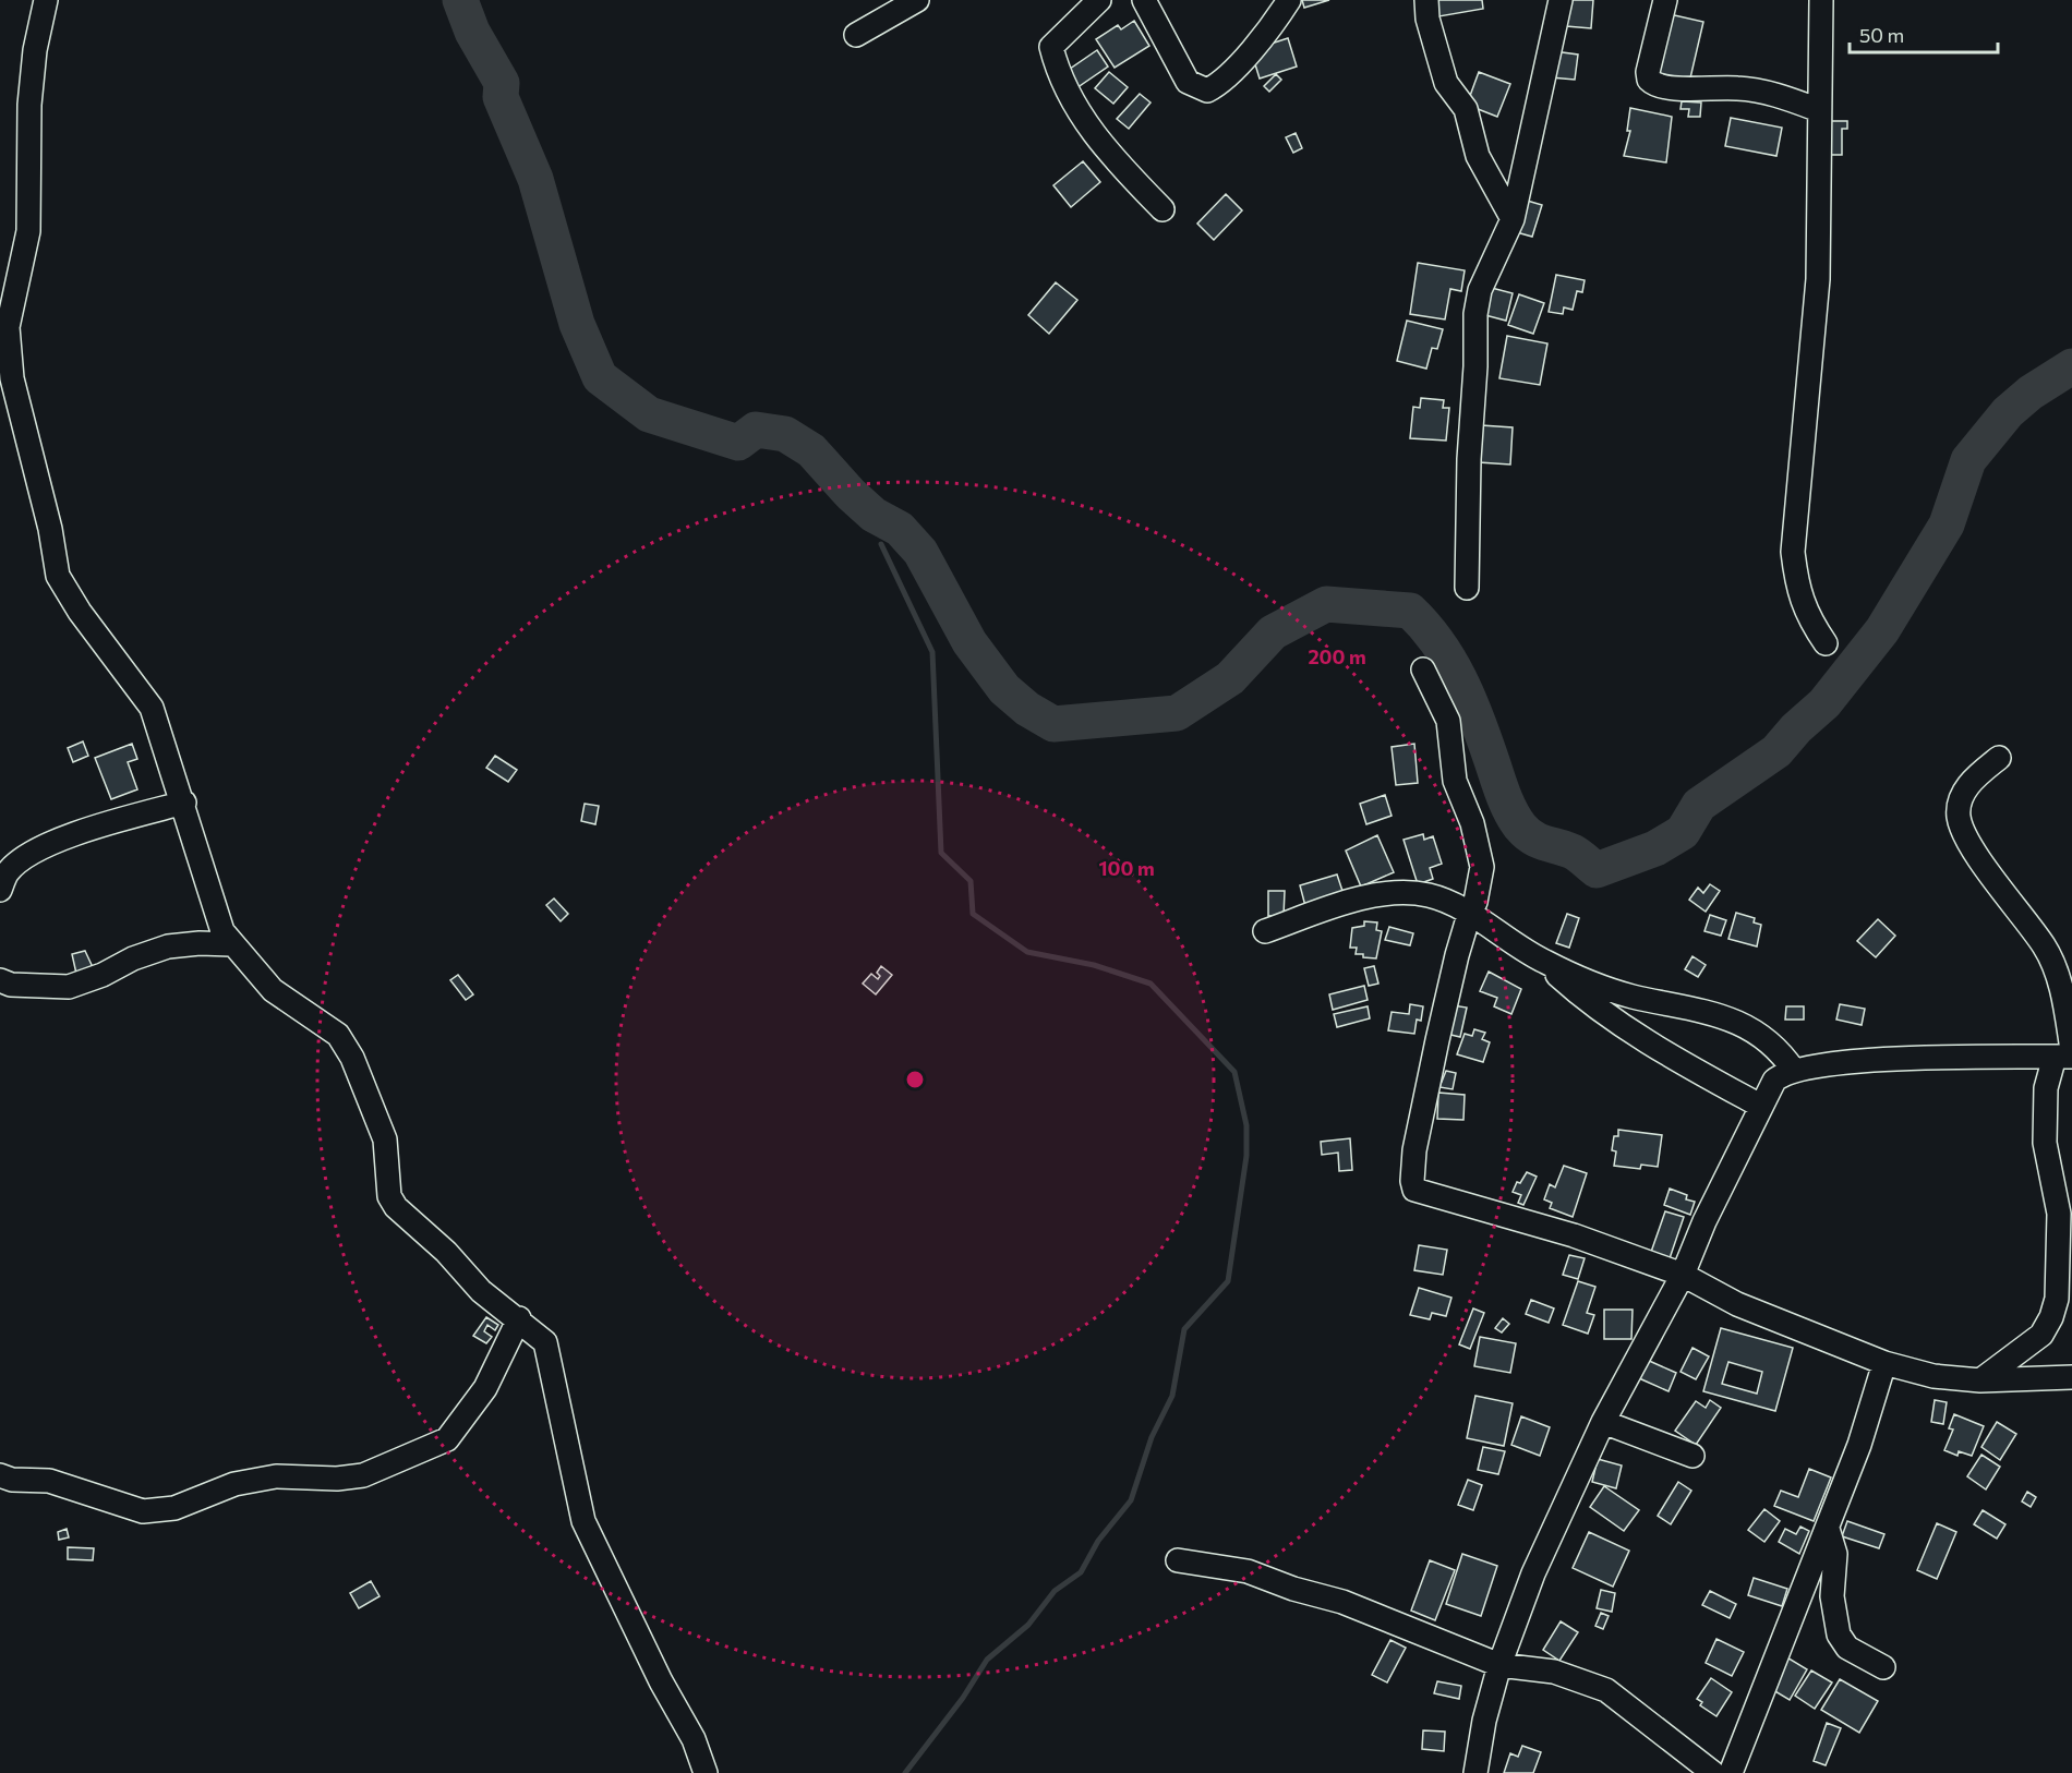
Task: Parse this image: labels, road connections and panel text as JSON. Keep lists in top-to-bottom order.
{
  "scale_bar": "50 m",
  "rings": ["200 m", "100 m"]
}
